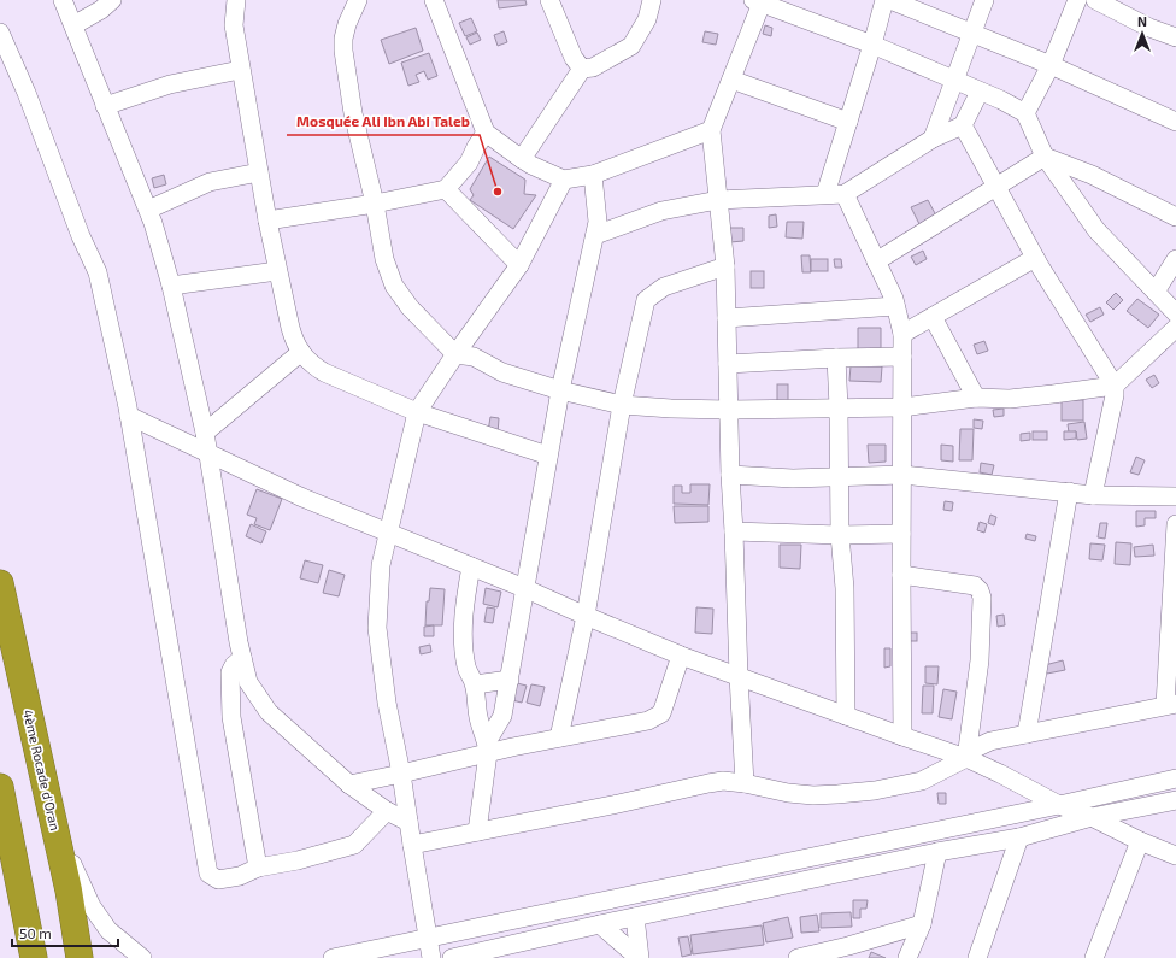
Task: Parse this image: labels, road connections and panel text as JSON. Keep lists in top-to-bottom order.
{
  "streets": {
    "highway": ["4ème Rocade d'Oran"]
  },
  "places": ["Mosquée Ali Ibn Abi Taleb"],
  "scale_bar": "50 m",
  "north": "top"
}
